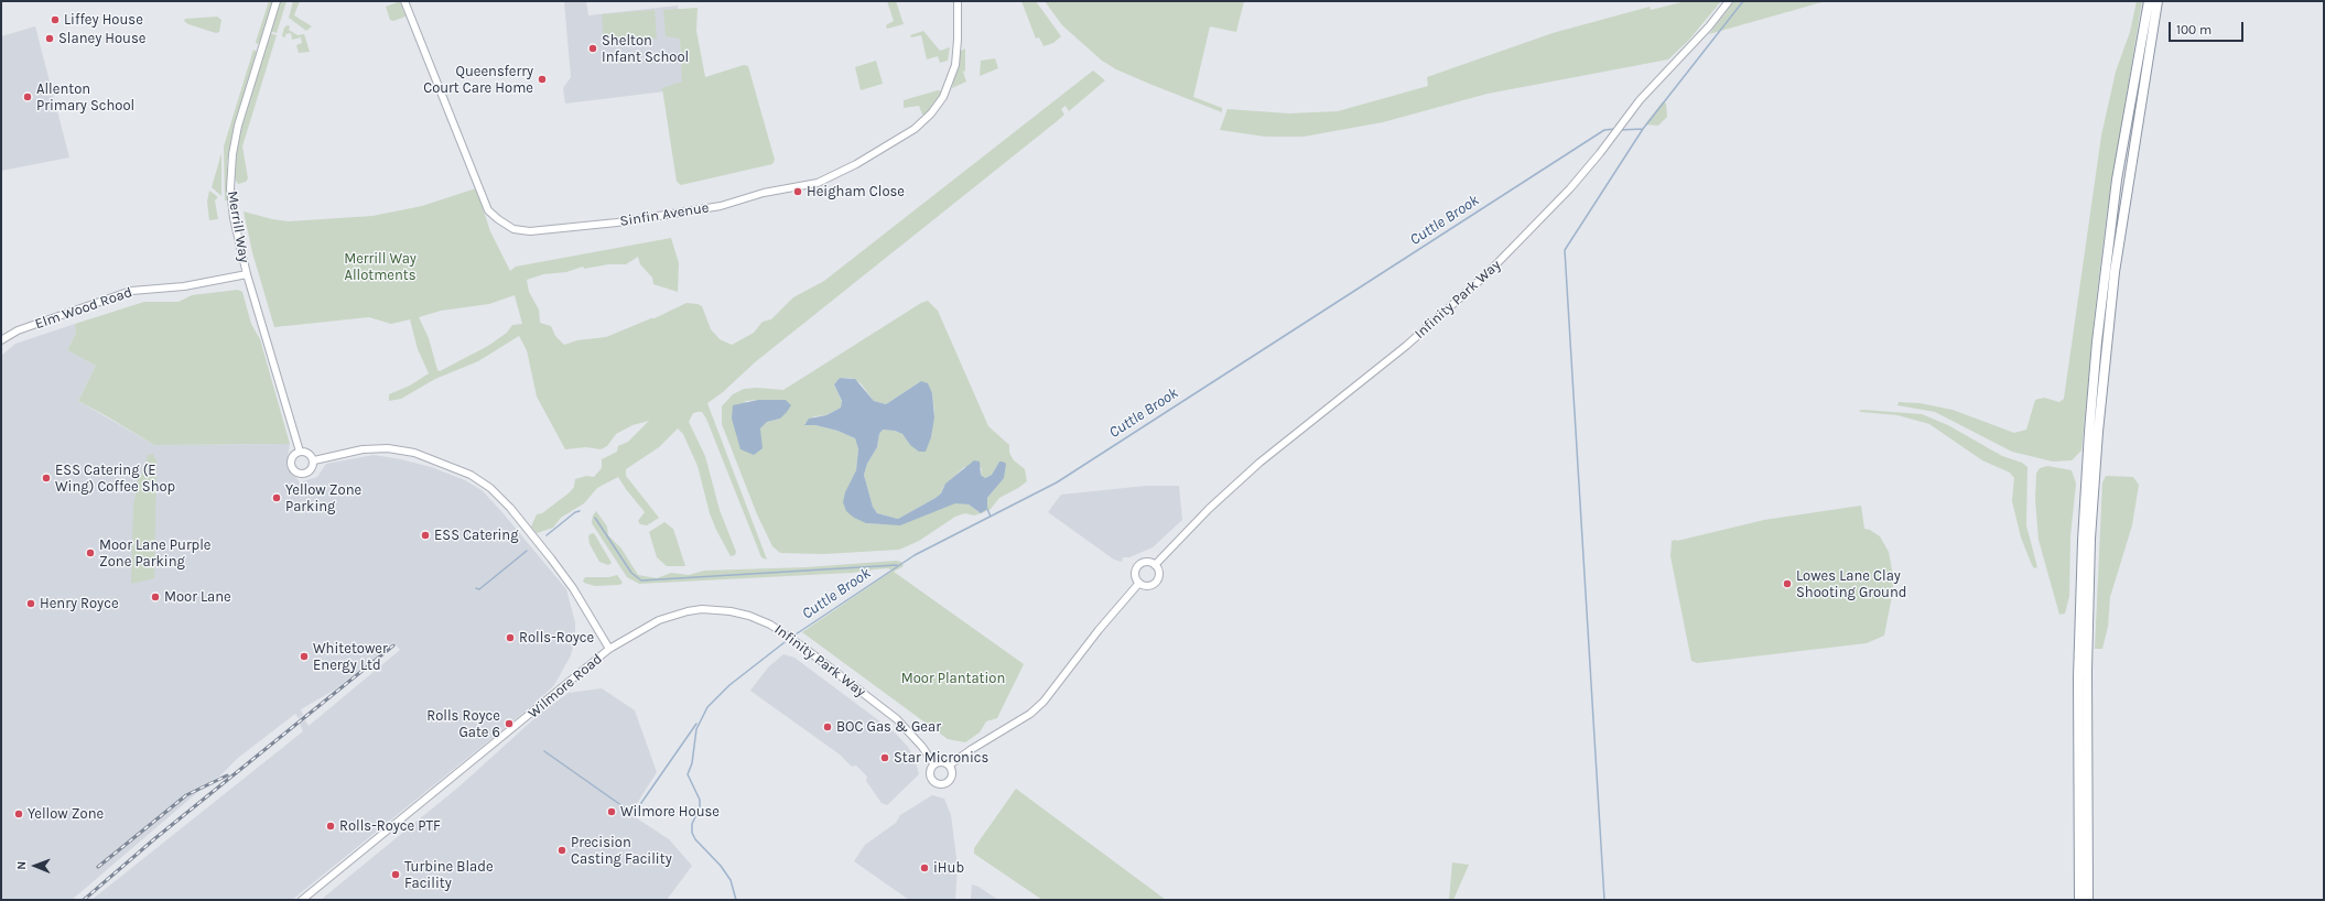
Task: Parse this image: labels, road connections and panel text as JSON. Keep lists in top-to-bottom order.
{
  "streets": {
    "street": [
      "Sinfin Avenue",
      "Merrill Way",
      "Infinity Park Way",
      "Elm Wood Road",
      "Wilmore Road"
    ]
  },
  "crossings": [
    ["Merrill Way", "Elm Wood Road"],
    ["Merrill Way", "Wilmore Road"],
    ["Infinity Park Way", "Wilmore Road"]
  ],
  "water": ["Cuttle Brook"],
  "parks": ["Merrill Way Allotments", "Moor Plantation"],
  "places": [
    "Liffey House",
    "Slaney House",
    "Shelton Infant School",
    "Queensferry Court Care Home",
    "Allenton Primary School",
    "Heigham Close",
    "ESS Catering (E Wing) Coffee Shop",
    "Yellow Zone Parking",
    "ESS Catering",
    "Moor Lane Purple Zone Parking",
    "Lowes Lane Clay Shooting Ground",
    "Moor Lane",
    "Henry Royce",
    "Rolls-Royce",
    "Whitetower Energy Ltd",
    "Rolls Royce Gate 6",
    "BOC Gas & Gear",
    "Star Micronics",
    "Wilmore House",
    "Yellow Zone",
    "Rolls-Royce PTF",
    "Precision Casting Facility",
    "iHub",
    "Turbine Blade Facility"
  ],
  "scale_bar": "100 m",
  "north": "left"
}
